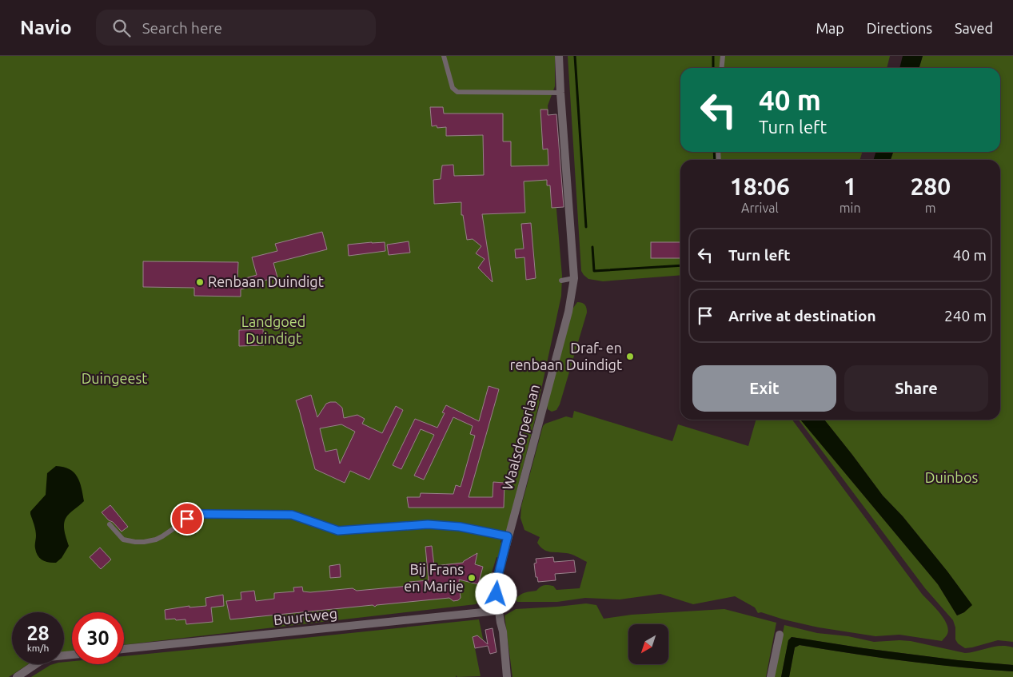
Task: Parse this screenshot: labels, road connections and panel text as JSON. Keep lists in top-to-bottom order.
{
  "streets": {
    "street": ["Waalsdorperlaan", "Buurtweg"]
  },
  "crossings": [
    ["Waalsdorperlaan", "Buurtweg"]
  ],
  "parks": ["Landgoed Duindigt", "Duingeest", "Duinbos"],
  "places": ["Renbaan Duindigt", "Draf- en renbaan Duindigt", "Bij Frans en Marije"],
  "north": "bottom left",
  "page": {
    "header": "Navio",
    "search": "Search here",
    "nav": ["Map", "Directions", "Saved"],
    "turn": ["40 m", "Turn left"],
    "eta": [
      "18:06",
      "Arrival",
      "1",
      "min",
      "280",
      "m"
    ],
    "list": [
      {
        "name": "Turn left",
        "value": "40 m"
      },
      {
        "name": "Arrive at destination",
        "value": "240 m"
      }
    ],
    "buttons": ["Exit", "Share"],
    "speed": "28 km/h",
    "limit": "30"
  }
}
